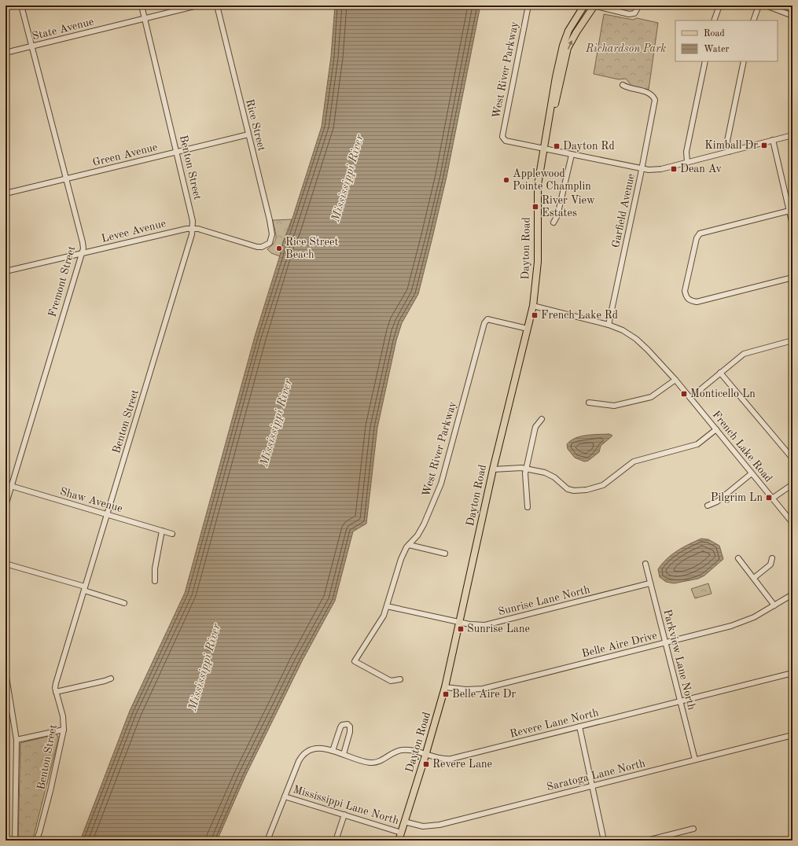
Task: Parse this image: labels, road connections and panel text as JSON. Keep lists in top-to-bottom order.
{
  "streets": {
    "main road": ["Dayton Road"],
    "street": [
      "State Avenue",
      "West River Parkway",
      "Rice Street",
      "Green Avenue",
      "Benton Street",
      "Garfield Avenue",
      "Levee Avenue",
      "Fremont Street",
      "French Lake Road",
      "Shaw Avenue",
      "Sunrise Lane North",
      "Belle Aire Drive",
      "Parkview Lane North",
      "Revere Lane North",
      "Saratoga Lane North",
      "Mississippi Lane North"
    ]
  },
  "crossings": [
    ["State Avenue", "Benton Street"],
    ["State Avenue", "Fremont Street"],
    ["West River Parkway", "Dayton Road"],
    ["West River Parkway", "Sunrise Lane North"],
    ["Rice Street", "Green Avenue"],
    ["Rice Street", "Levee Avenue"],
    ["Green Avenue", "Benton Street"],
    ["Green Avenue", "Fremont Street"],
    ["Benton Street", "Levee Avenue"],
    ["Benton Street", "Shaw Avenue"],
    ["Garfield Avenue", "French Lake Road"],
    ["Levee Avenue", "Fremont Street"],
    ["Dayton Road", "French Lake Road"],
    ["Dayton Road", "Sunrise Lane North"],
    ["Dayton Road", "Belle Aire Drive"],
    ["Dayton Road", "Revere Lane North"],
    ["Dayton Road", "Saratoga Lane North"],
    ["Dayton Road", "Mississippi Lane North"],
    ["Fremont Street", "Shaw Avenue"],
    ["Sunrise Lane North", "Parkview Lane North"],
    ["Belle Aire Drive", "Parkview Lane North"],
    ["Parkview Lane North", "Revere Lane North"],
    ["Parkview Lane North", "Saratoga Lane North"],
    ["Revere Lane North", "Mississippi Lane North"]
  ],
  "water": ["Mississippi River"],
  "parks": ["Richardson Park"],
  "places": {
    "transit": [
      "Kimball Dr",
      "Dayton Rd",
      "Dean Av",
      "River View Estates",
      "French Lake Rd",
      "Monticello Ln",
      "Pilgrim Ln",
      "Sunrise Lane",
      "Belle Aire Dr",
      "Revere Lane"
    ],
    "other": ["Applewood Pointe Champlin", "Rice Street Beach"]
  },
  "legend": ["Road", "Water"]
}
